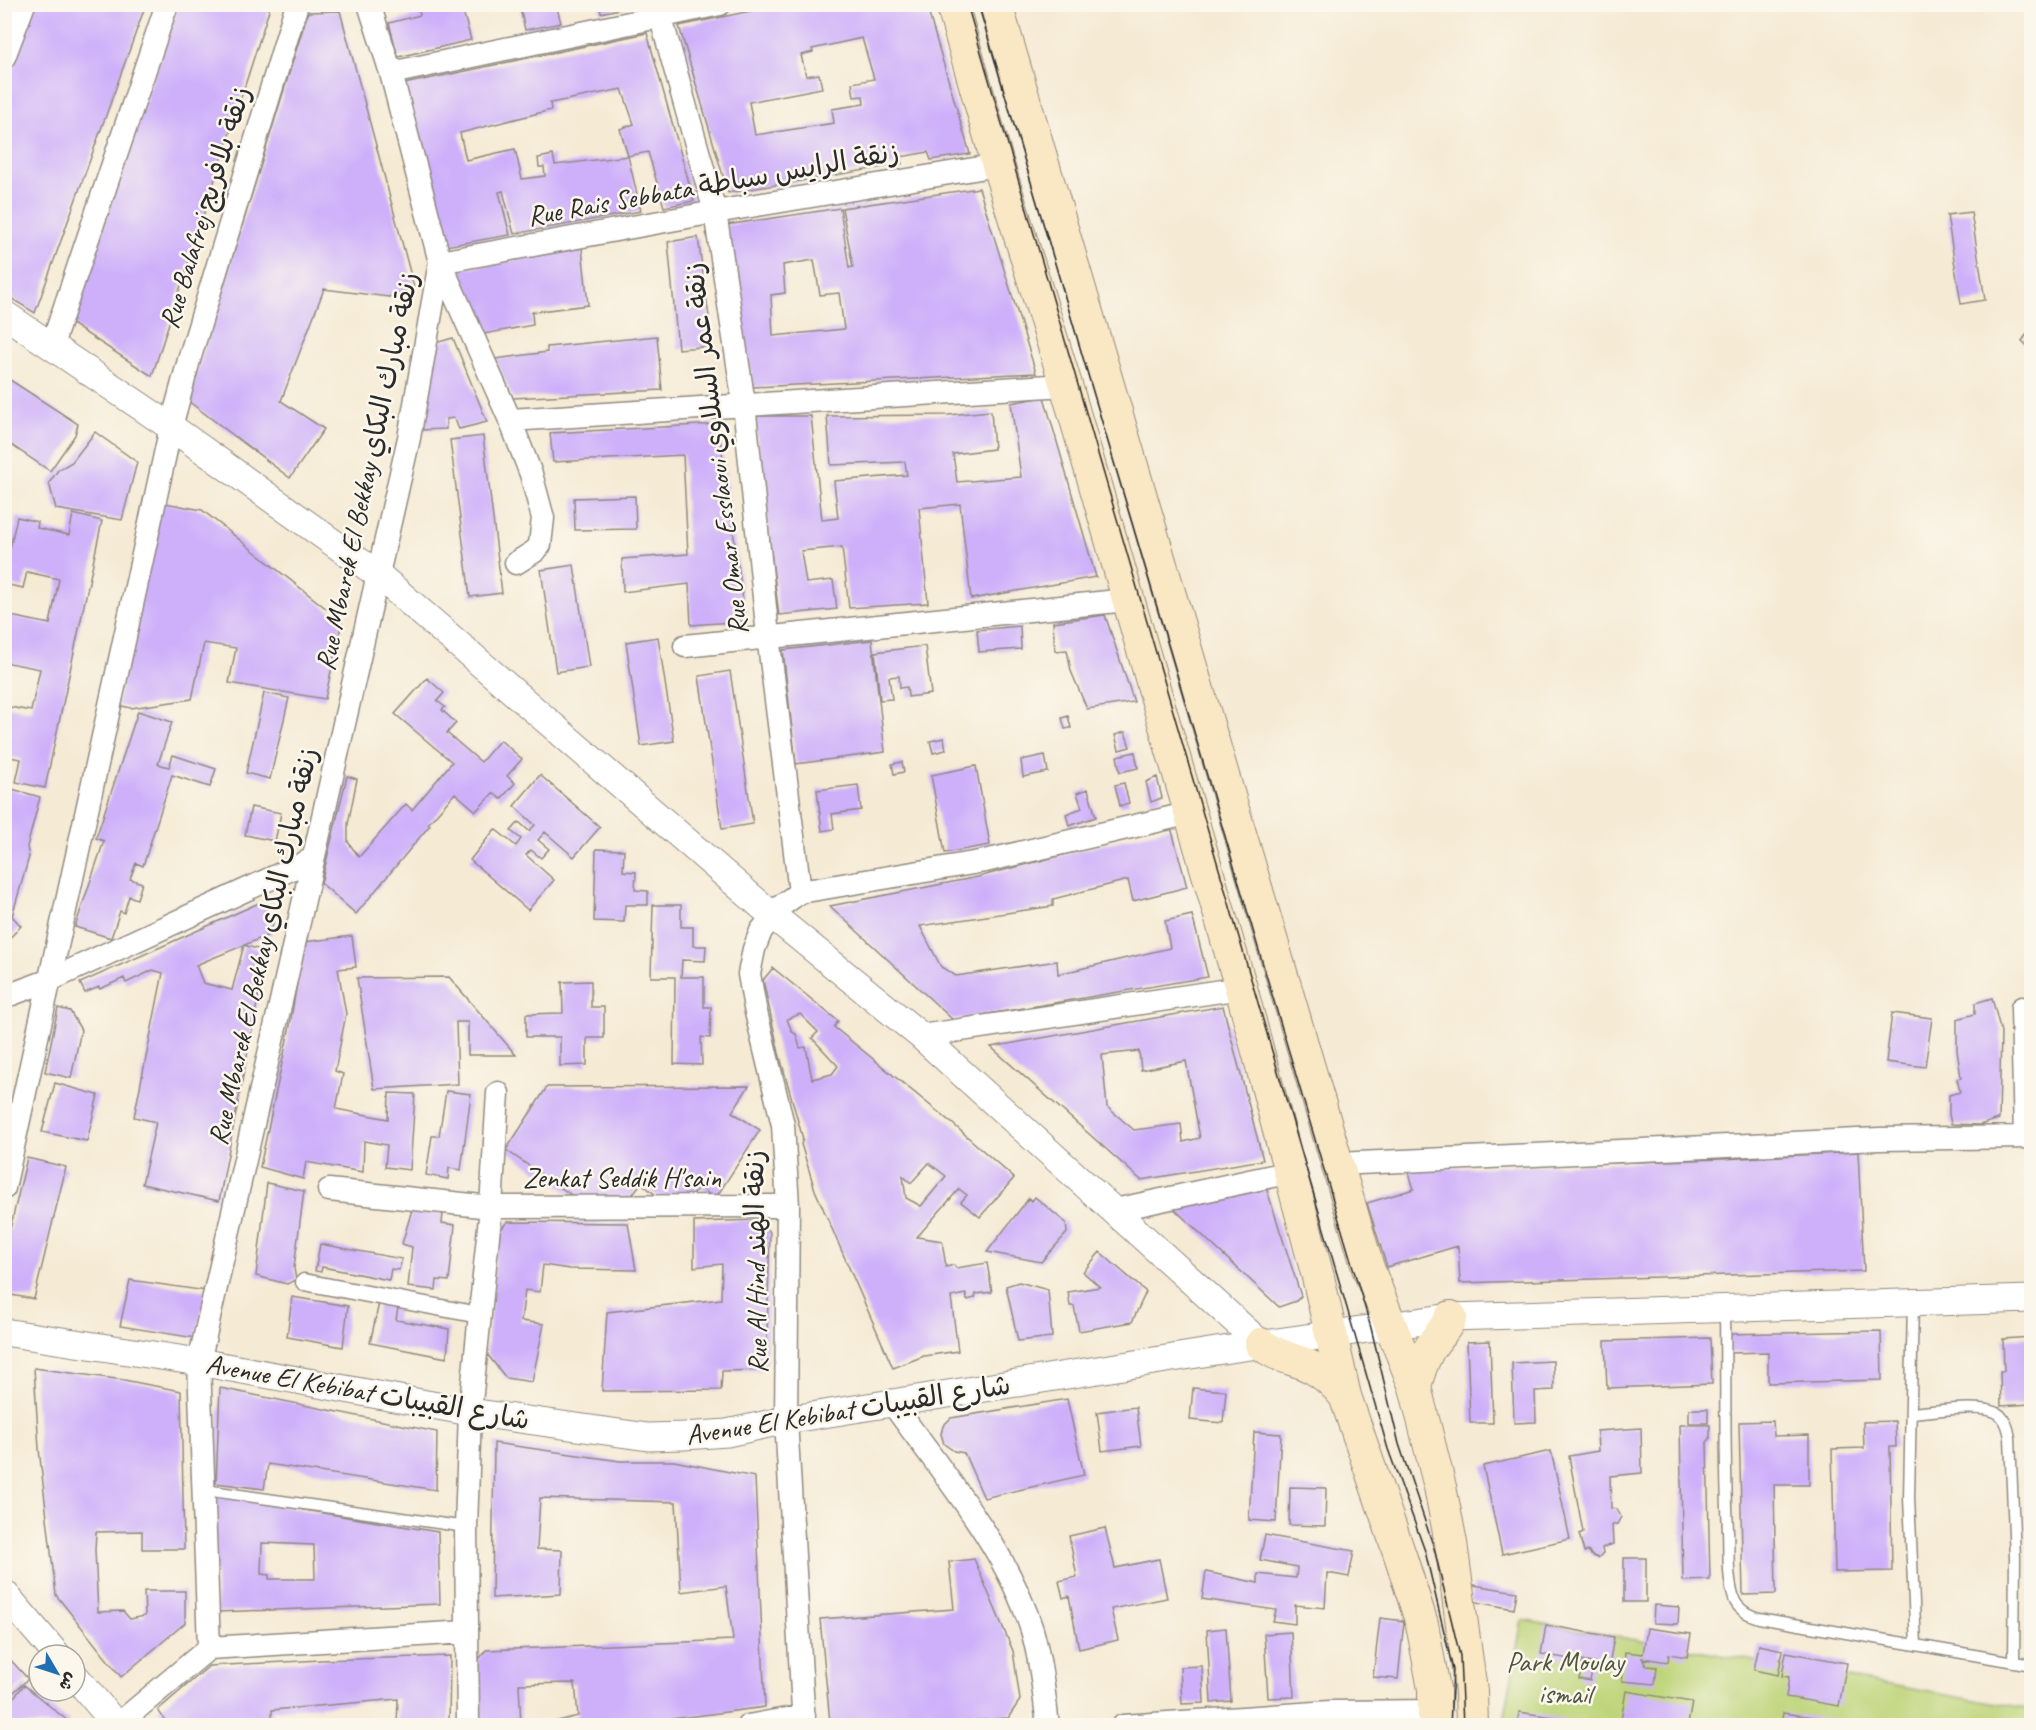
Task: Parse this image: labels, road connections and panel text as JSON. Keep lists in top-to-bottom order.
{
  "streets": {
    "street": [
      "Rue Rais Sebbata زنقة الرايس سباطة",
      "Rue Balafrej زنقة بلافريج",
      "Rue Omar Esslaoui زنقة عمر السلاوي",
      "Rue Mbarek El Bekkay زنقة مبارك البكاي",
      "Zenkat Seddik H'sain",
      "Rue Al Hind زنقة الهند",
      "Avenue El Kebibat شارع القبيبات"
    ]
  },
  "crossings": [
    ["Rue Rais Sebbata زنقة الرايس سباطة", "Rue Omar Esslaoui زنقة عمر السلاوي"],
    ["Rue Rais Sebbata زنقة الرايس سباطة", "Rue Mbarek El Bekkay زنقة مبارك البكاي"],
    ["Rue Mbarek El Bekkay زنقة مبارك البكاي", "Avenue El Kebibat شارع القبيبات"],
    ["Zenkat Seddik H'sain", "Rue Al Hind زنقة الهند"],
    ["Rue Al Hind زنقة الهند", "Avenue El Kebibat شارع القبيبات"]
  ],
  "parks": ["Park Moulay ismail"],
  "north": "bottom right"
}
